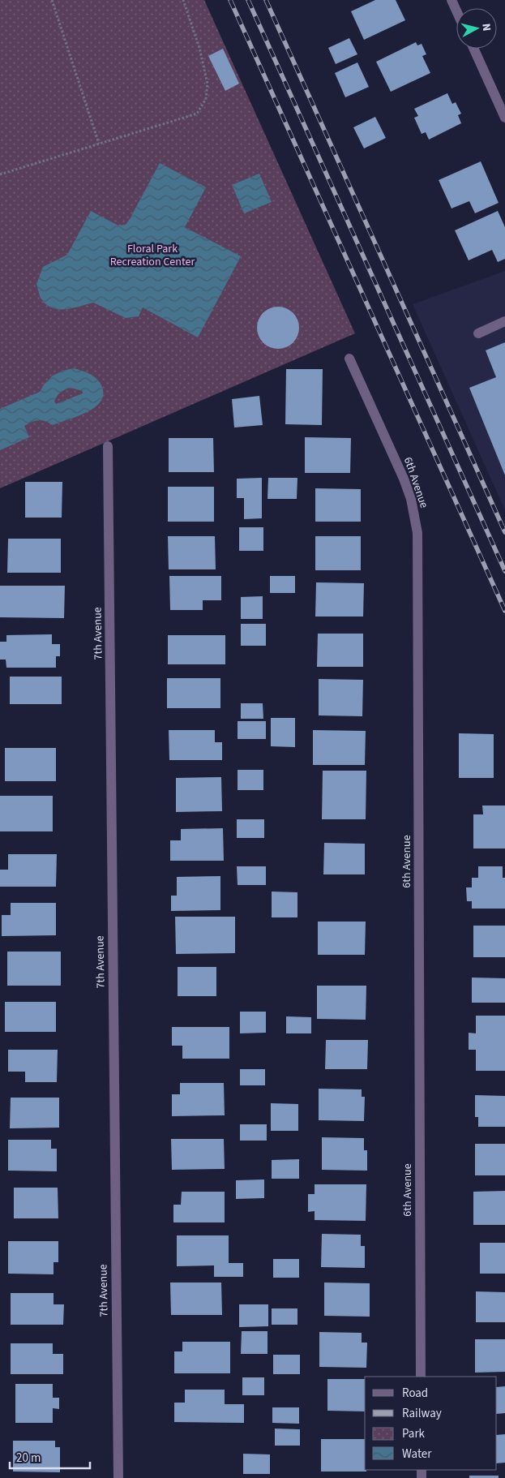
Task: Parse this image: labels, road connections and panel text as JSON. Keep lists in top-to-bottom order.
{
  "streets": {
    "street": ["6th Avenue", "7th Avenue"]
  },
  "parks": ["Floral Park Recreation Center"],
  "legend": [
    "Road",
    "Railway",
    "Park",
    "Water"
  ],
  "scale_bar": "20 m",
  "north": "right"
}
